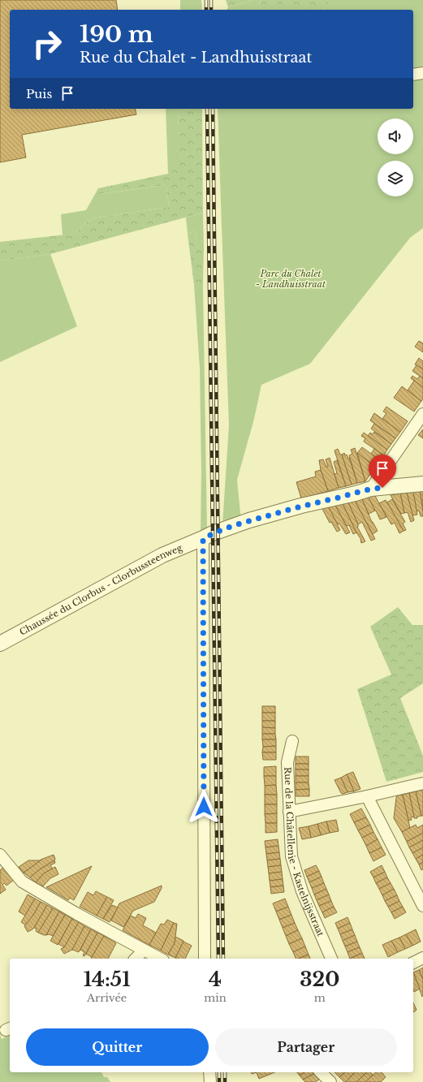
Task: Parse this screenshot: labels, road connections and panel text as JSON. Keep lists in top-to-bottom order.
{
  "streets": {
    "street": ["Chaussée du Clorbus - Clorbussteenweg", "Rue de la Châtellenie - Kastelnijsstraat"]
  },
  "parks": ["Parc du Chalet - Landhuisstraat"],
  "page": {
    "turn": ["190 m", "Rue du Chalet - Landhuisstraat"],
    "then": "Puis",
    "eta": [
      "14:51",
      "Arrivée",
      "4",
      "min",
      "320",
      "m"
    ],
    "buttons": ["Quitter", "Partager"]
  }
}
